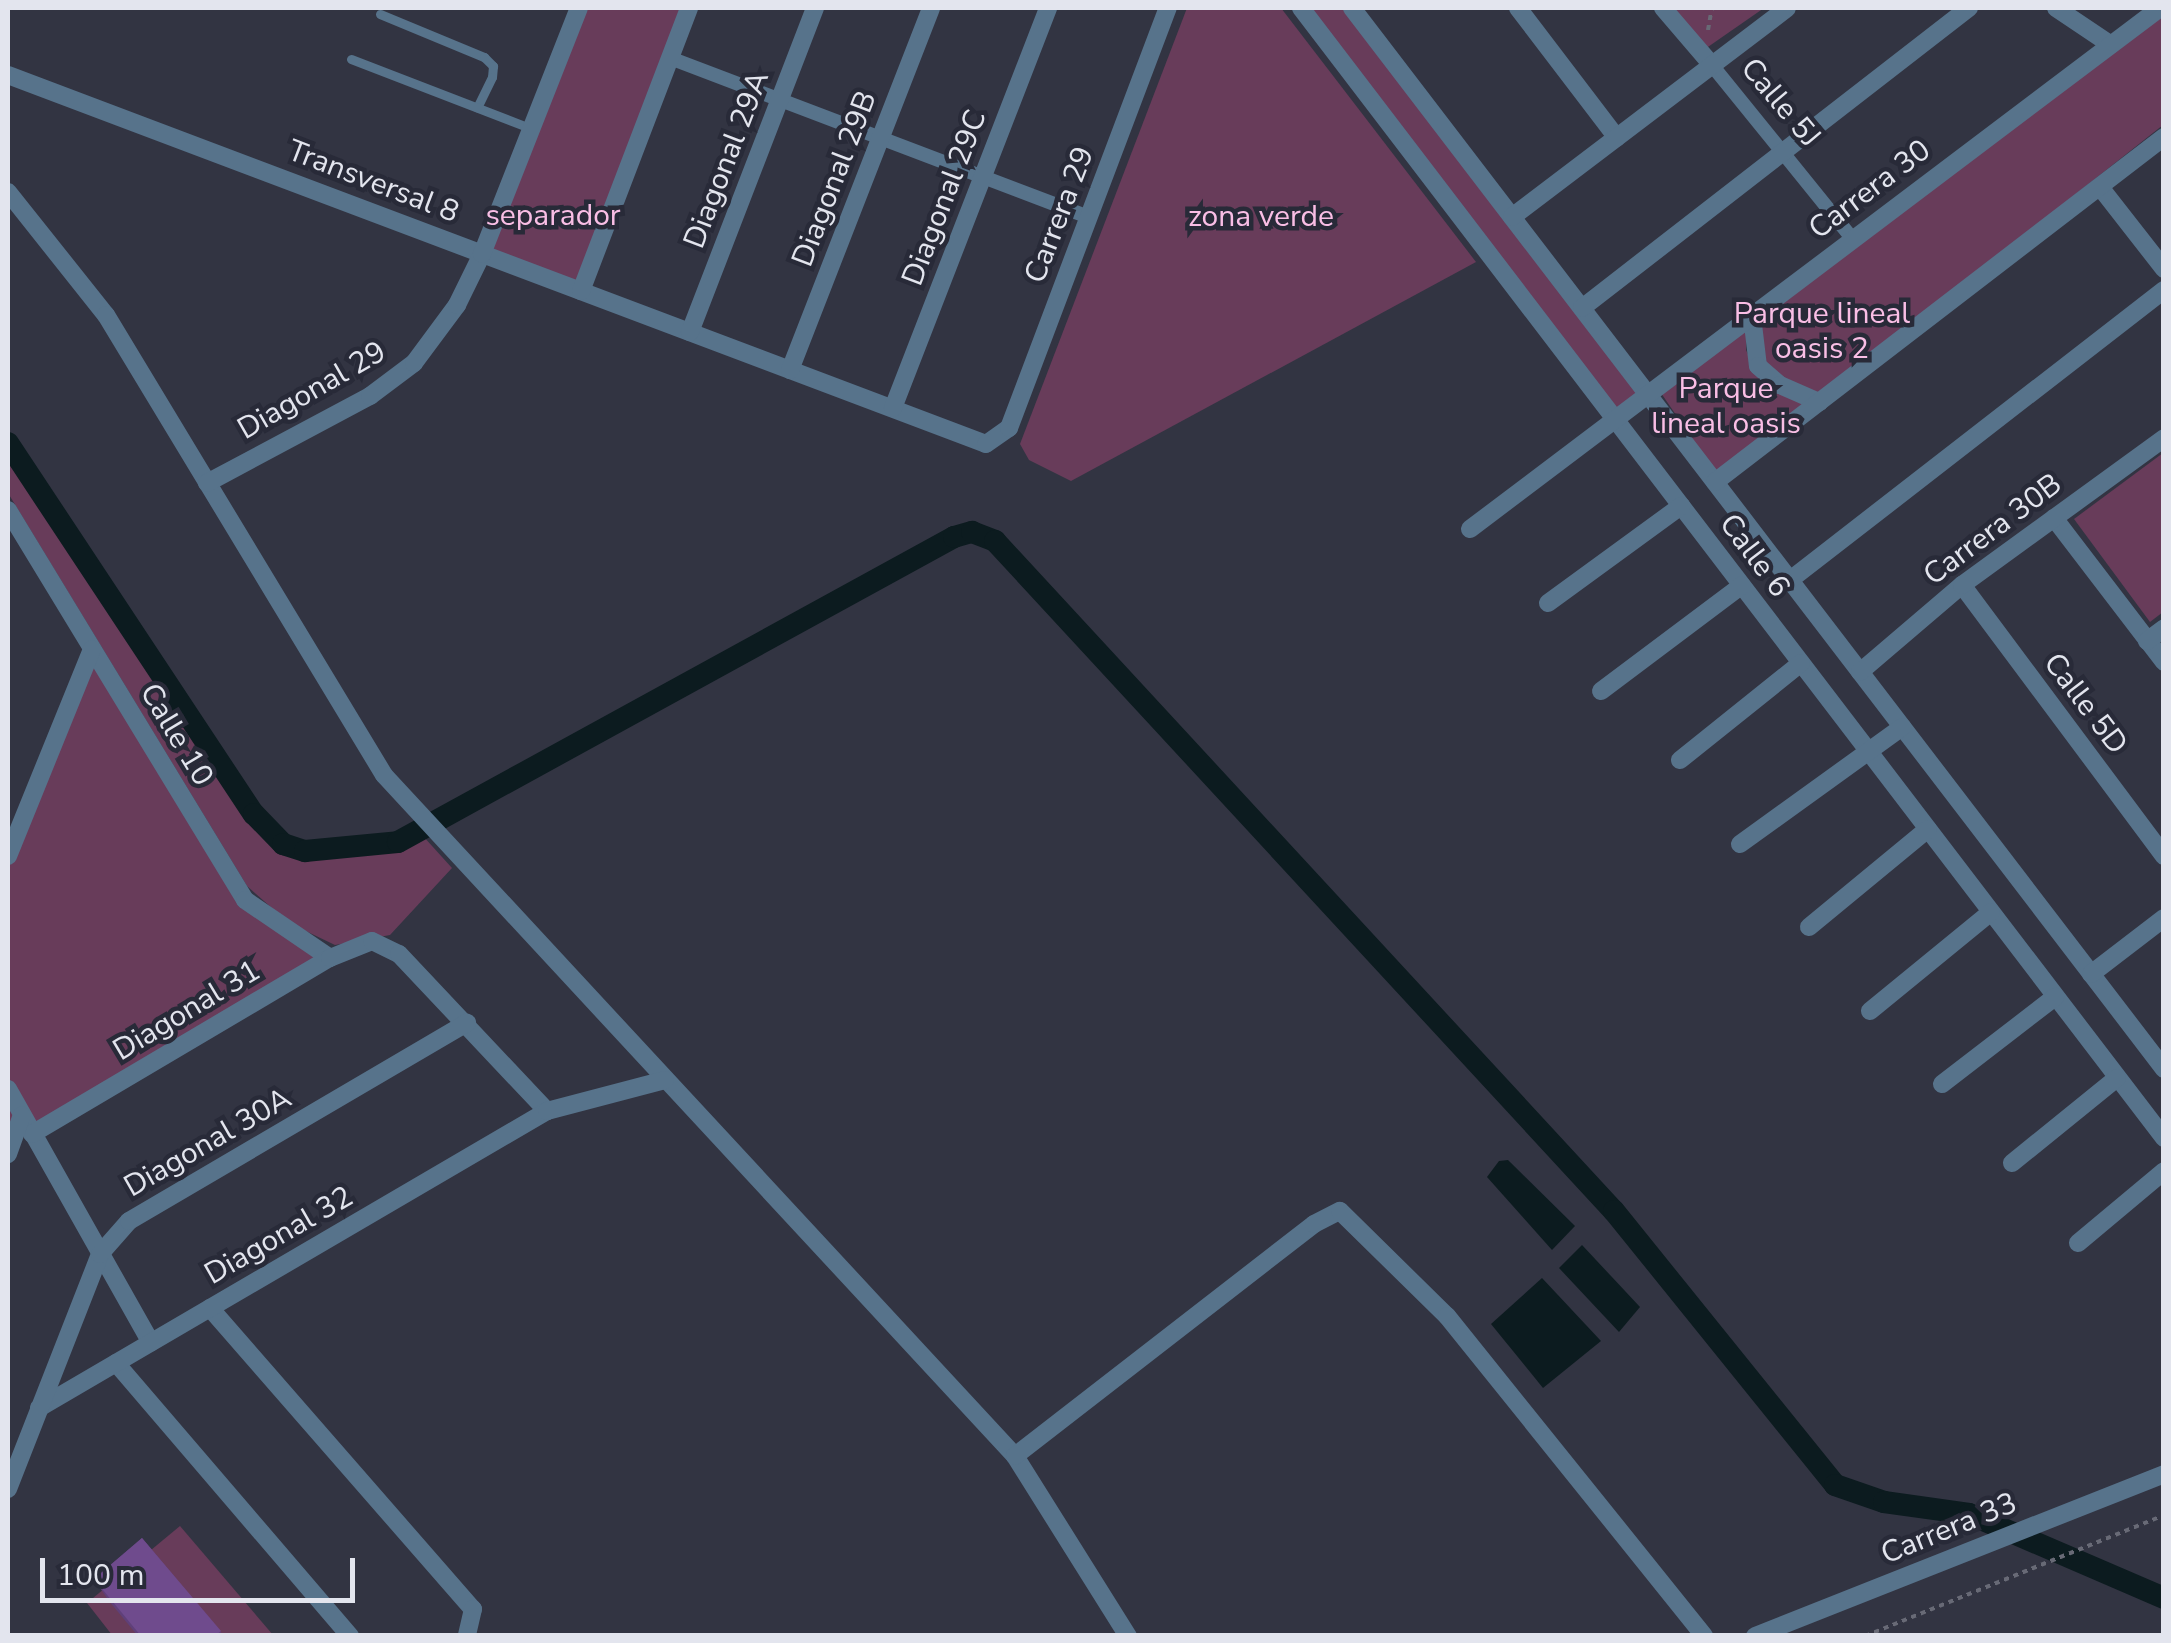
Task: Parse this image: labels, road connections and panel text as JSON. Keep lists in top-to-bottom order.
{
  "streets": {
    "street": [
      "Calle 5J",
      "Diagonal 29A",
      "Diagonal 29B",
      "Transversal 8",
      "Carrera 30",
      "Diagonal 29C",
      "Carrera 29",
      "Diagonal 29",
      "Carrera 30B",
      "Calle 6",
      "Calle 5D",
      "Calle 10",
      "Diagonal 31",
      "Diagonal 30A",
      "Diagonal 32",
      "Carrera 33"
    ]
  },
  "crossings": [
    ["Calle 5J", "Carrera 30"],
    ["Diagonal 29A", "Transversal 8"],
    ["Diagonal 29B", "Transversal 8"],
    ["Transversal 8", "Diagonal 29C"],
    ["Transversal 8", "Carrera 29"],
    ["Transversal 8", "Diagonal 29"],
    ["Carrera 30", "Calle 6"],
    ["Carrera 30B", "Calle 6"],
    ["Carrera 30B", "Calle 5D"],
    ["Calle 10", "Diagonal 31"],
    ["Diagonal 31", "Diagonal 30A"],
    ["Diagonal 30A", "Diagonal 32"]
  ],
  "parks": [
    "separador",
    "zona verde",
    "Parque lineal oasis 2",
    "Parque lineal oasis"
  ],
  "scale_bar": "100 m"
}
